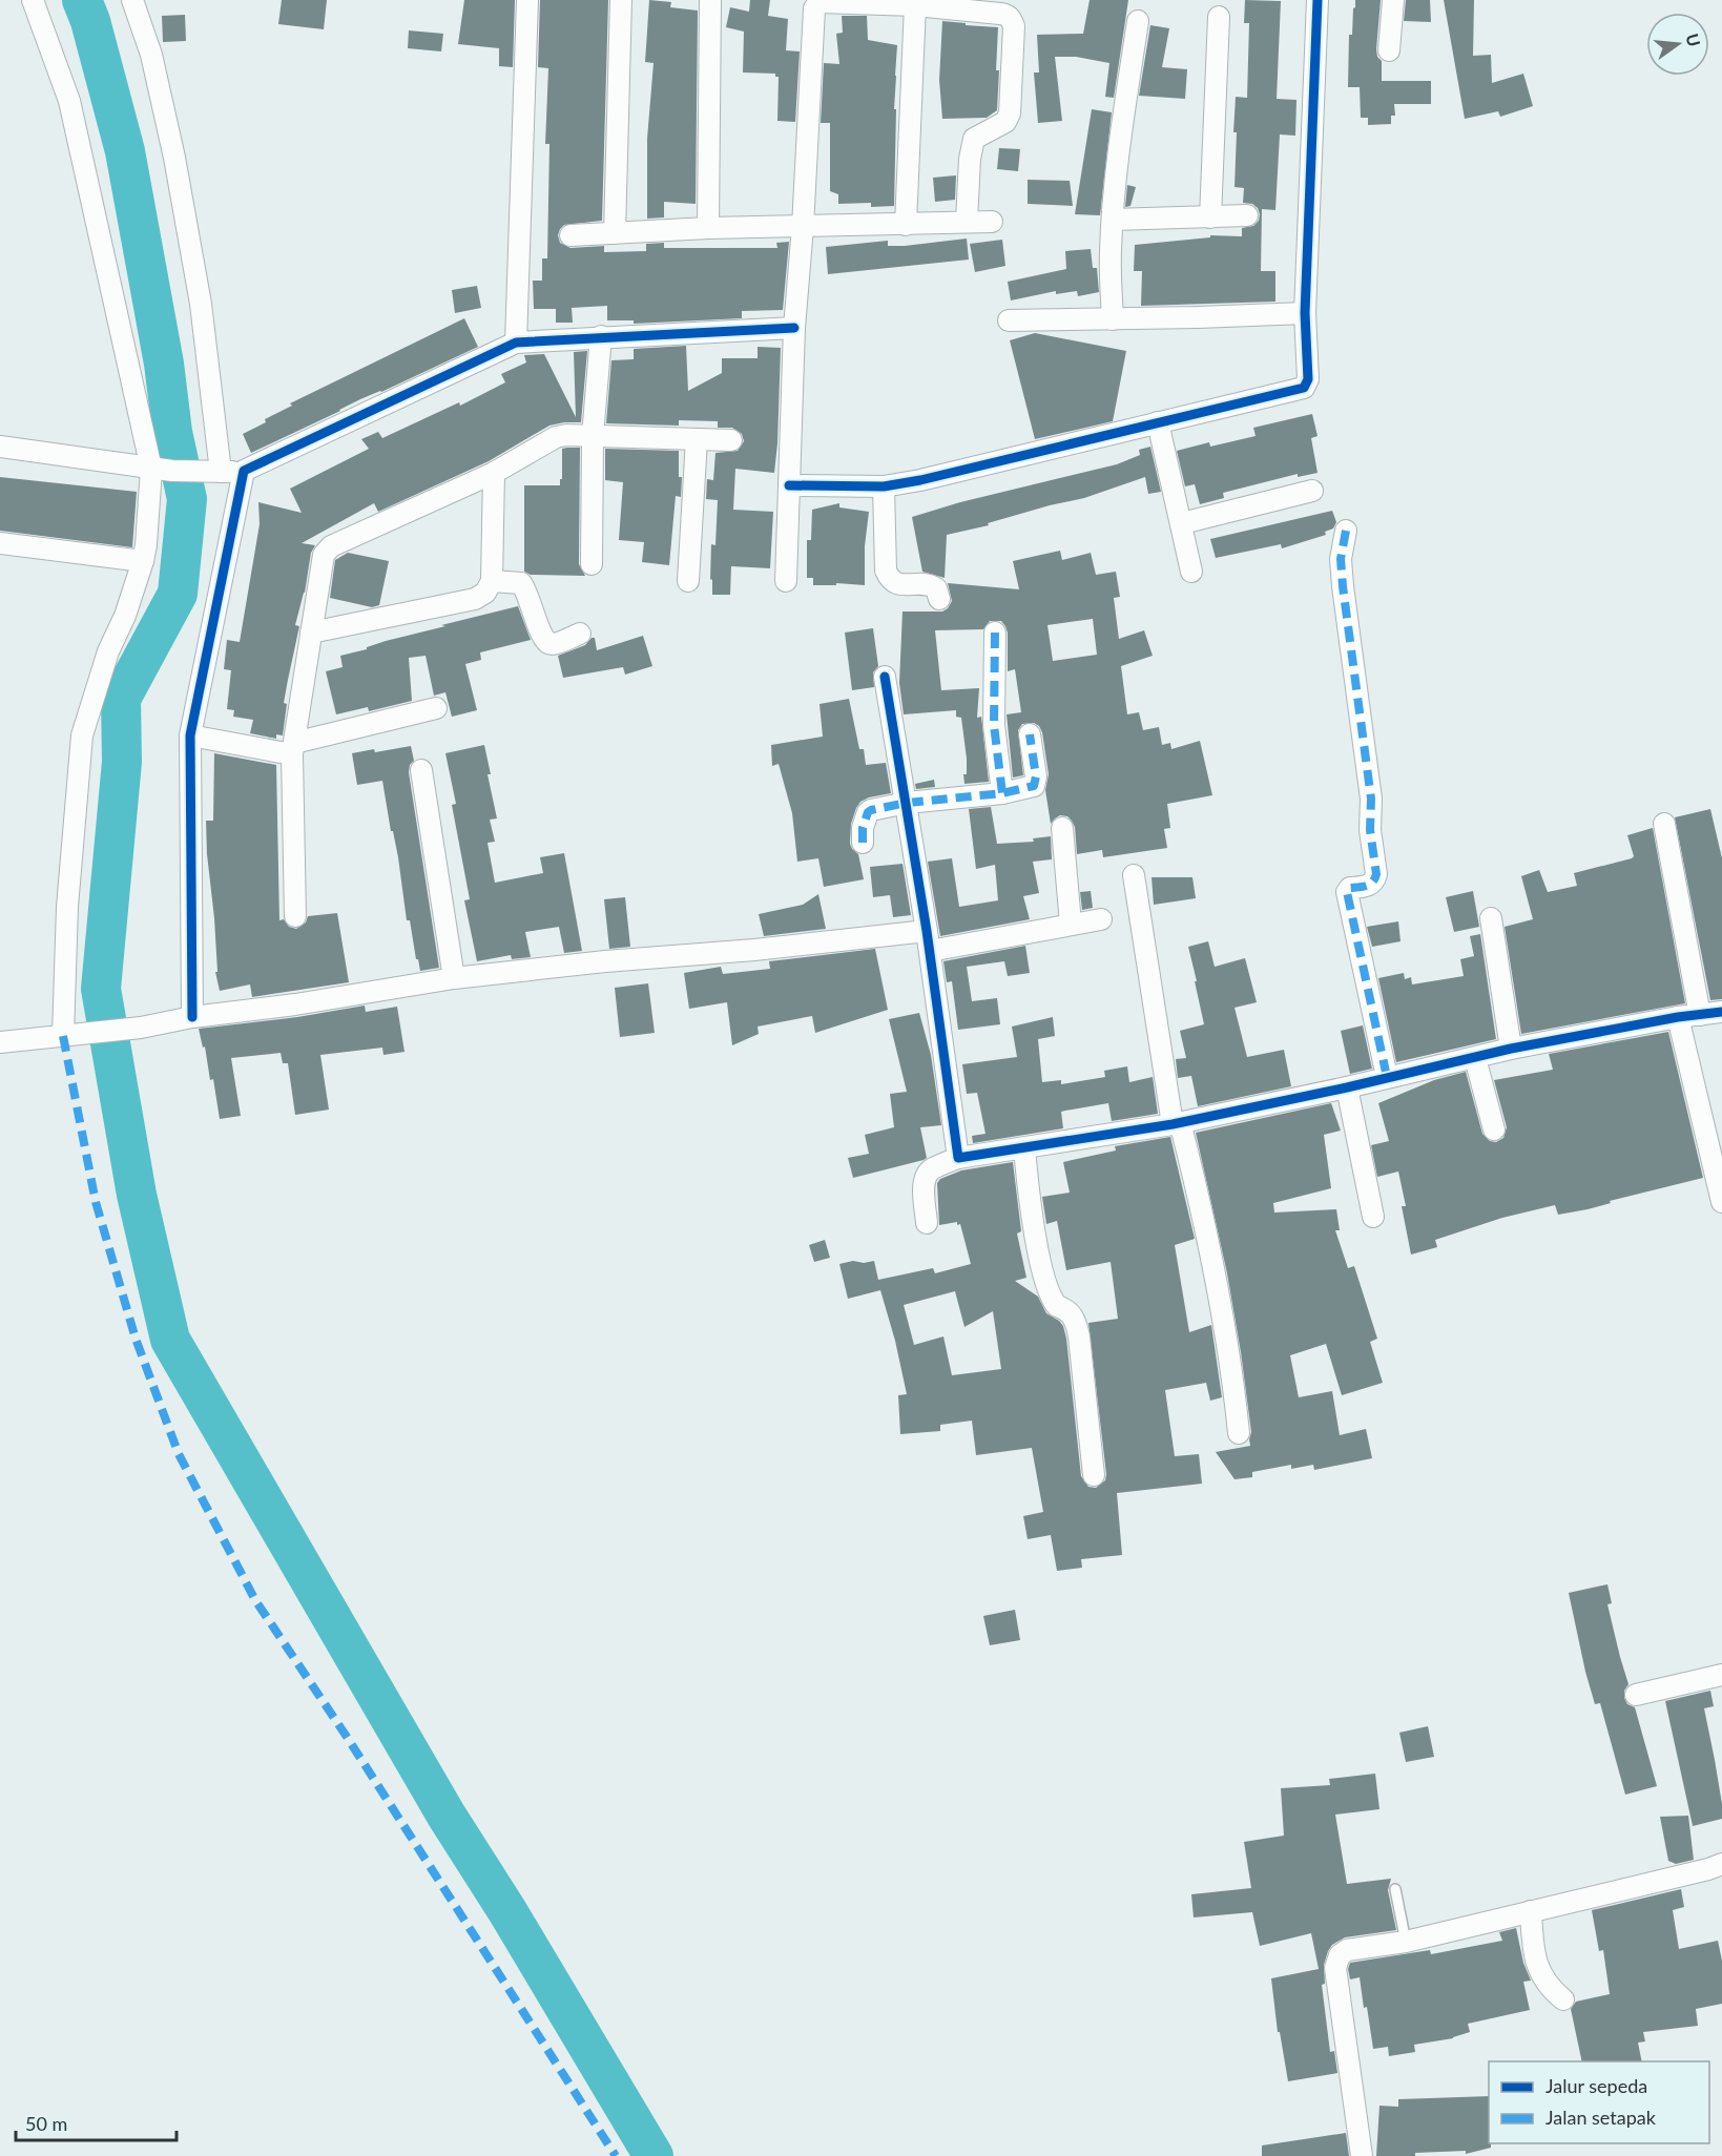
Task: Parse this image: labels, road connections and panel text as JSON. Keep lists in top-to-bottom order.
{
  "legend": ["Jalur sepeda", "Jalan setapak"],
  "scale_bar": "50 m",
  "north": "right"
}
